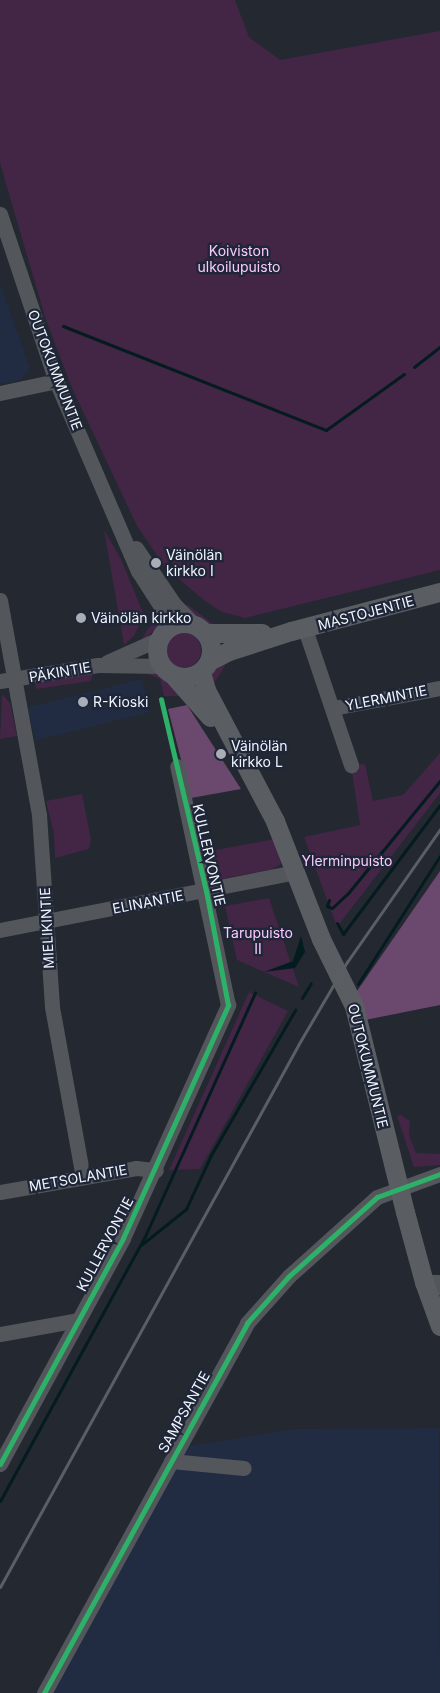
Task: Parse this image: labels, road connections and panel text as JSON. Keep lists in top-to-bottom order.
{
  "streets": {
    "main road": ["OUTOKUMMUNTIE", "MASTOJENTIE"],
    "street": [
      "PÄKINTIE",
      "YLERMINTIE",
      "KULLERVONTIE",
      "ELINANTIE",
      "MIELIKINTIE",
      "METSOLANTIE",
      "SAMPSANTIE"
    ]
  },
  "crossings": [
    ["OUTOKUMMUNTIE", "MASTOJENTIE"],
    ["OUTOKUMMUNTIE", "PÄKINTIE"],
    ["OUTOKUMMUNTIE", "ELINANTIE"],
    ["OUTOKUMMUNTIE", "SAMPSANTIE"],
    ["MASTOJENTIE", "PÄKINTIE"],
    ["MASTOJENTIE", "YLERMINTIE"],
    ["PÄKINTIE", "MIELIKINTIE"],
    ["KULLERVONTIE", "ELINANTIE"],
    ["KULLERVONTIE", "METSOLANTIE"],
    ["ELINANTIE", "MIELIKINTIE"],
    ["MIELIKINTIE", "METSOLANTIE"]
  ],
  "parks": ["Koiviston ulkoilupuisto", "Ylerminpuisto", "Tarupuisto II"],
  "places": [
    "Väinölän kirkko I",
    "Väinölän kirkko",
    "R-Kioski",
    "Väinölän kirkko L"
  ]
}
